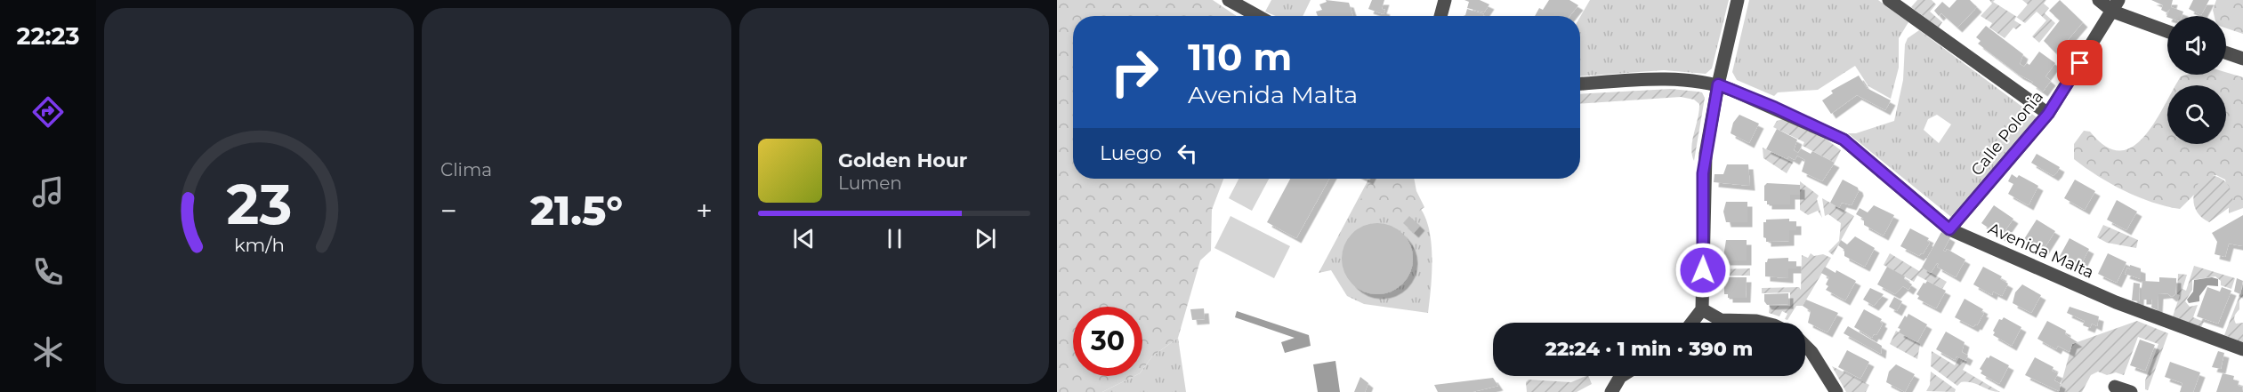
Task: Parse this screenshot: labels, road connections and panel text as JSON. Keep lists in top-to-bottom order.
{
  "streets": {
    "street": ["Calle Polonia", "Avenida Malta"]
  },
  "crossings": [
    ["Calle Polonia", "Avenida Malta"]
  ],
  "page": {
    "tabs": "22:23",
    "tile": "Clima",
    "turn": ["110 m", "Avenida Malta"],
    "then": "Luego",
    "song": ["Golden Hour", "Lumen"],
    "heat": ["−", "21.5°", "+"],
    "limit": "30",
    "trip": "22:24 · 1 min · 390 m",
    "gauge": ["23", "km/h"]
  }
}
